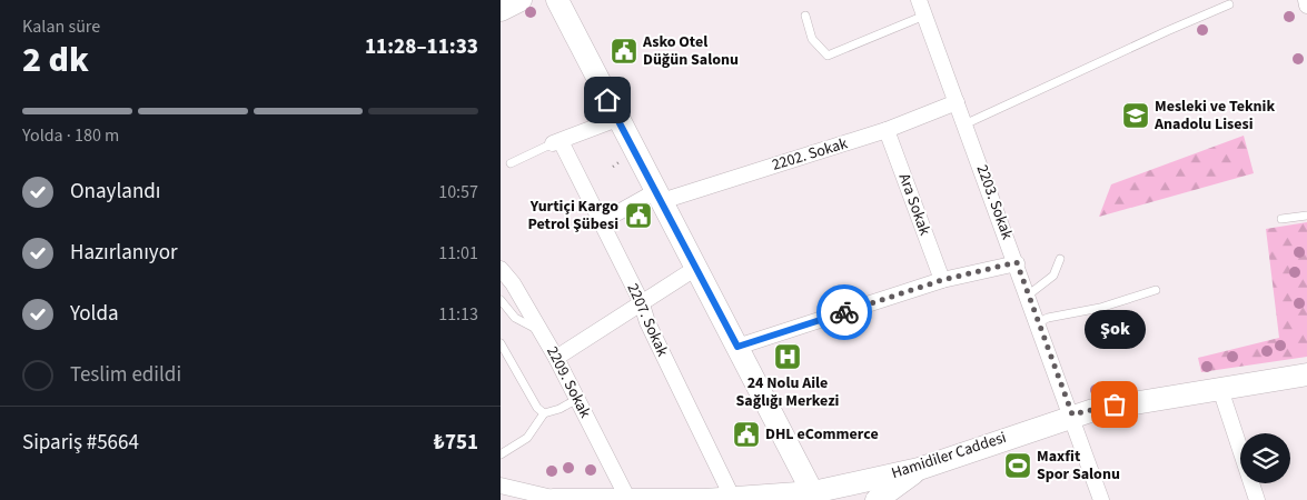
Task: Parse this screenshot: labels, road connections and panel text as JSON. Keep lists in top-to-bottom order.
{
  "streets": {
    "main road": ["Hamidiler Caddesi"],
    "street": [
      "2202. Sokak",
      "2203. Sokak",
      "Ara Sokak",
      "2207. Sokak",
      "2209. Sokak"
    ]
  },
  "crossings": [
    ["2202. Sokak", "2203. Sokak"],
    ["2202. Sokak", "Ara Sokak"],
    ["2203. Sokak", "Hamidiler Caddesi"],
    ["2207. Sokak", "Hamidiler Caddesi"],
    ["2209. Sokak", "Hamidiler Caddesi"]
  ],
  "places": {
    "public building": ["Asko Otel Düğün Salonu", "Yurtiçi Kargo Petrol Şübesi", "DHL eCommerce"],
    "school or university": ["Mesleki ve Teknik Anadolu Lisesi"],
    "hospital": ["24 Nolu Aile Sağlığı Merkezi"],
    "other": ["Şok"],
    "sports": ["Maxfit Spor Salonu"]
  },
  "page": {
    "heading": ["2 dk", "Kalan süre", "11:28–11:33"],
    "panel": ["Sipariş #5664", "₺751"],
    "bar": "Yolda · 180 m",
    "list": [
      ["Onaylandı", "10:57"],
      ["Hazırlanıyor", "11:01"],
      ["Yolda", "11:13"],
      "Teslim edildi"
    ],
    "bubble": "Şok"
  }
}
